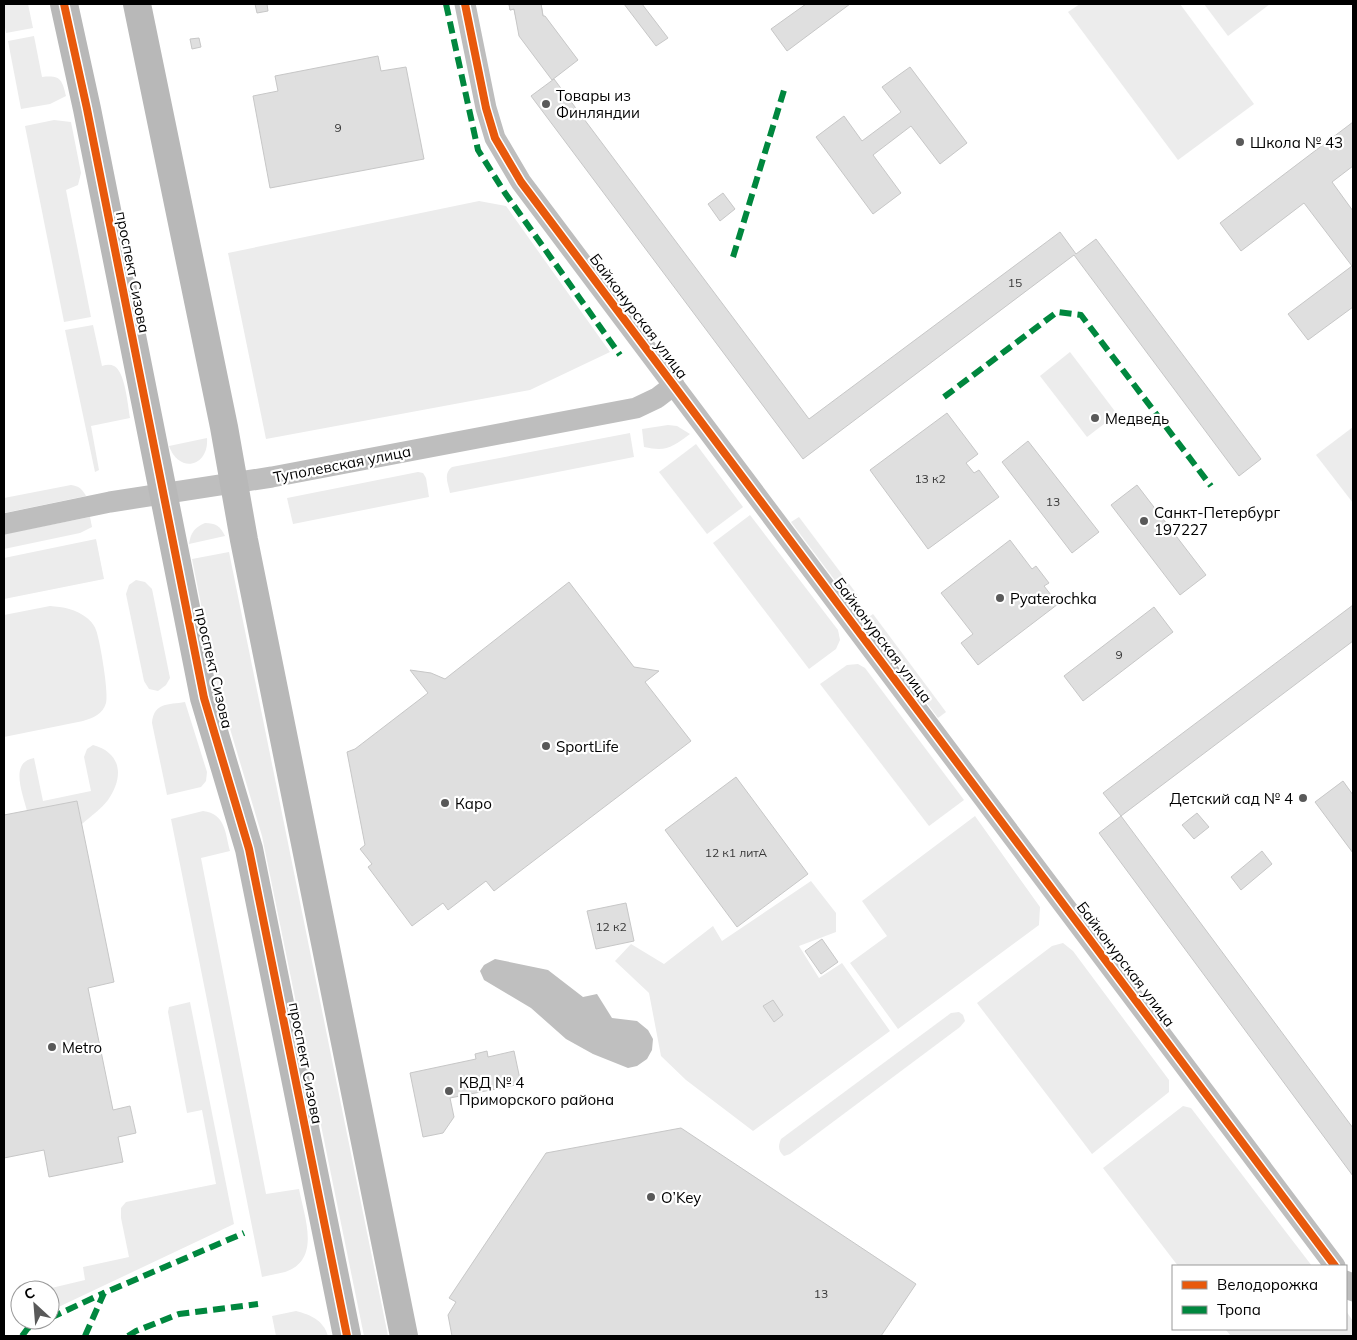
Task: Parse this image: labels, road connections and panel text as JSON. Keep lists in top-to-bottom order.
{
  "streets": {
    "street": ["проспект Сизова", "Байконурская улица", "Туполевская улица"]
  },
  "crossings": [
    ["проспект Сизова", "Туполевская улица"],
    ["Байконурская улица", "Туполевская улица"]
  ],
  "places": [
    "Товары из Финляндии",
    "Школа № 43",
    "Медведь",
    "Санкт-Петербург 197227",
    "Pyaterochka",
    "SportLife",
    "Детский сад № 4",
    "Каро",
    "Metro",
    "КВД № 4 Приморского района",
    "O’Key"
  ],
  "house_numbers": [
    "9",
    "15",
    "13 к2",
    "13",
    "9",
    "12 к1 литА",
    "12 к2",
    "13"
  ],
  "legend": ["Велодорожка", "Тропа"],
  "north": "top left"
}
